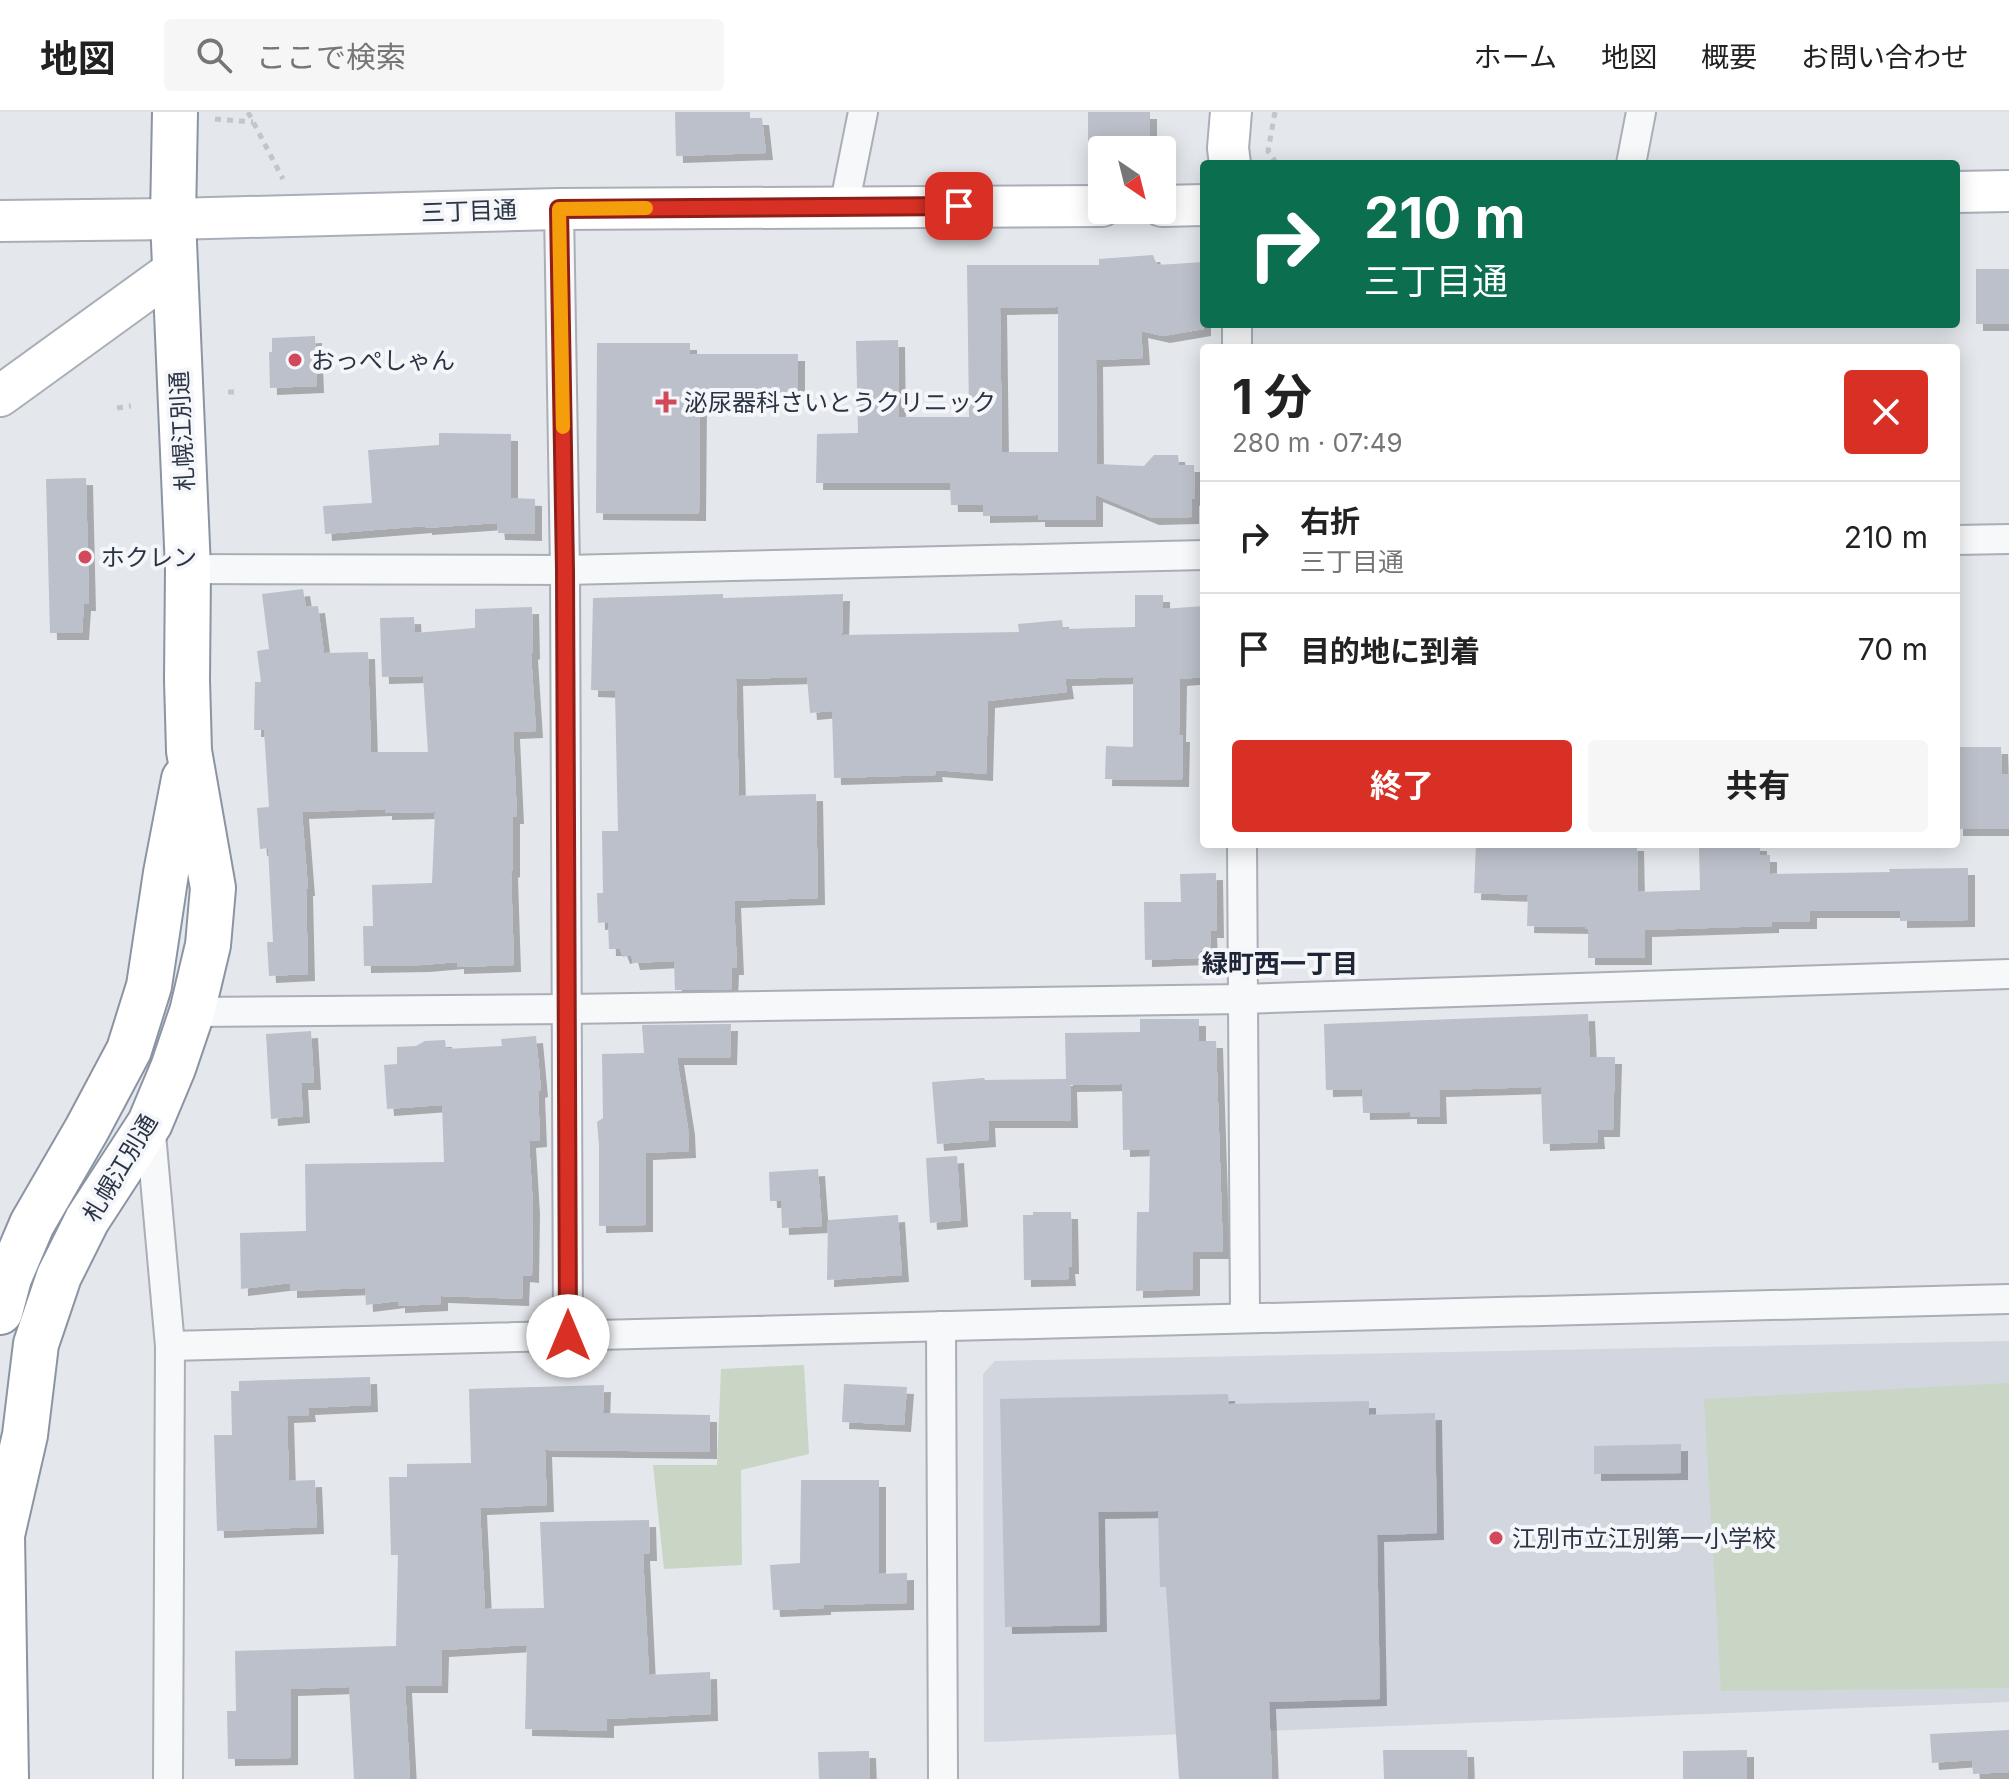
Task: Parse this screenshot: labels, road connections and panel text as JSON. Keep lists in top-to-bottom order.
{
  "streets": {
    "highway": ["札幌江別通"],
    "street": ["三丁目通"]
  },
  "crossings": [
    ["三丁目通", "札幌江別通"]
  ],
  "districts": ["緑町西一丁目"],
  "places": {
    "other": ["おっぺしゃん", "ホクレン", "江別市立江別第一小学校"],
    "health": ["泌尿器科さいとうクリニック"]
  },
  "north": "bottom right",
  "page": {
    "header": "地図",
    "search": "ここで検索",
    "nav": [
      "ホーム",
      "地図",
      "概要",
      "お問い合わせ"
    ],
    "turn": ["210 m", "三丁目通"],
    "heading": ["1 分", "280 m · 07:49"],
    "list": [
      {
        "name": "右折",
        "note": "三丁目通",
        "value": "210 m"
      },
      {
        "name": "目的地に到着",
        "value": "70 m"
      }
    ],
    "buttons": ["終了", "共有"]
  }
}
